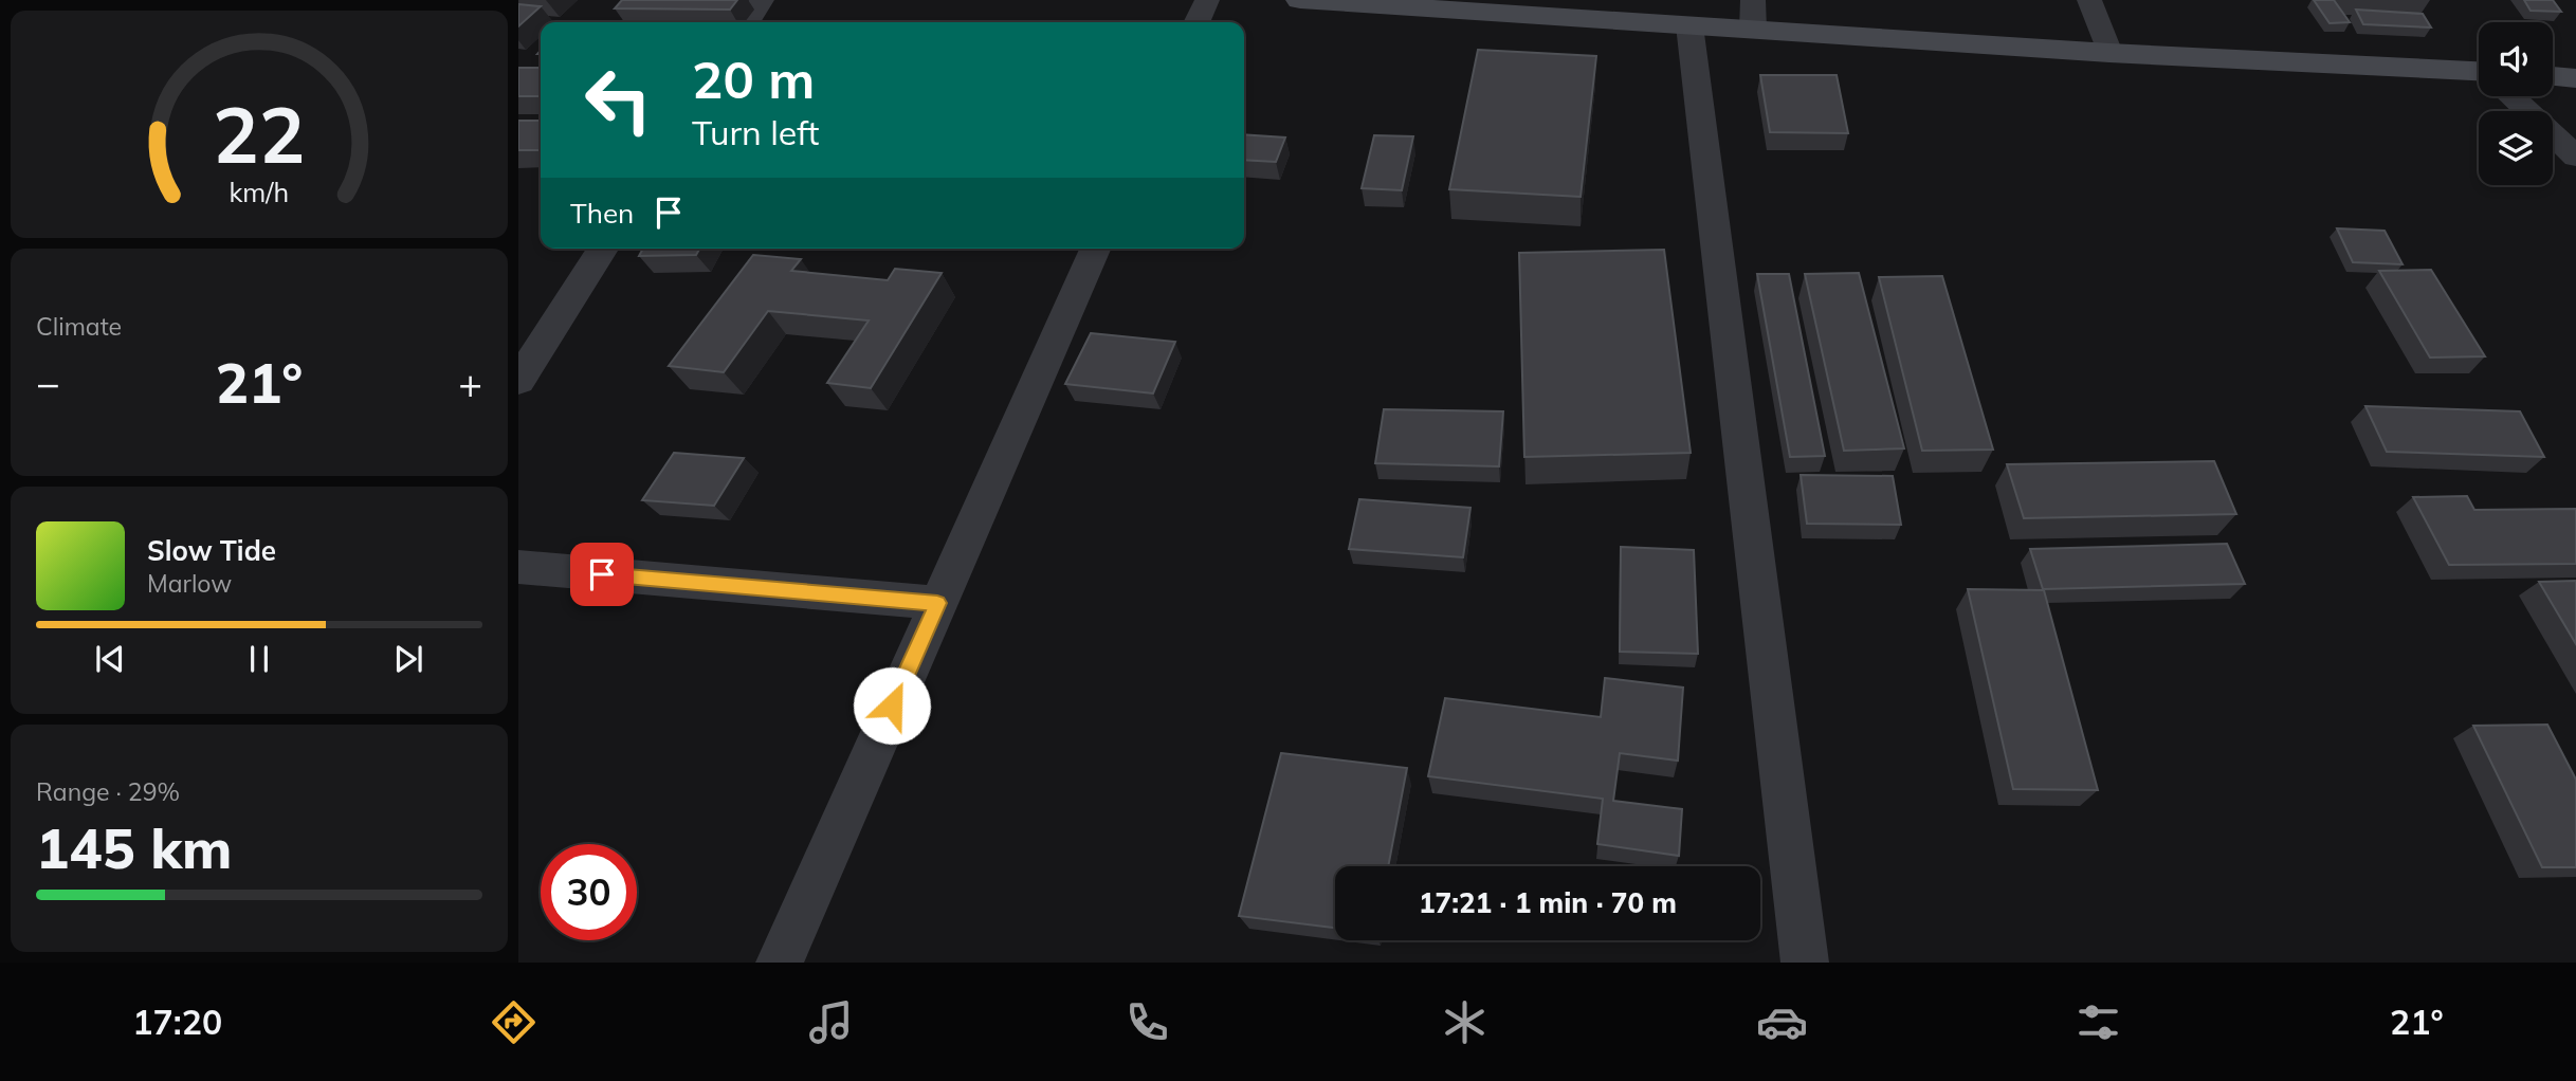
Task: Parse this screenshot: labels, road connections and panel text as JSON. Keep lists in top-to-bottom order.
{
  "page": {
    "turn": ["20 m", "Turn left"],
    "then": "Then",
    "tile": [
      "Climate",
      ["Range · 29%", "145 km"]
    ],
    "heat": ["−", "21°", "+"],
    "song": ["Slow Tide", "Marlow"],
    "limit": "30",
    "trip": "17:21 · 1 min · 70 m",
    "tabs": ["17:20", "21°"],
    "gauge": ["22", "km/h"]
  }
}
